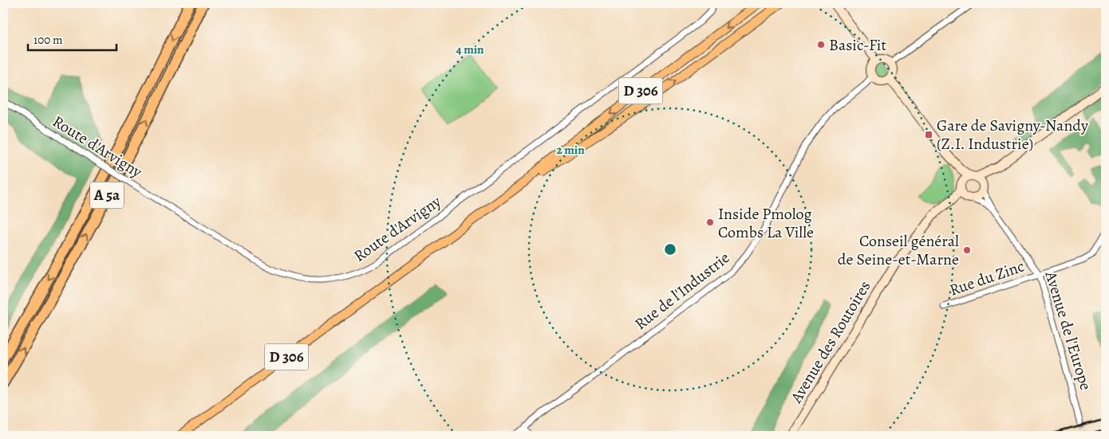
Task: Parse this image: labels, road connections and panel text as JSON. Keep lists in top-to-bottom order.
{
  "streets": {
    "highway": ["A 5a"],
    "main road": ["D 306"],
    "street": [
      "Route d'Arvigny",
      "Rue du Zinc",
      "Rue de l'Industrie",
      "Avenue de l'Europe",
      "Avenue des Routoires"
    ]
  },
  "crossings": [
    ["Rue du Zinc", "Avenue de l'Europe"],
    ["Avenue de l'Europe", "Avenue des Routoires"]
  ],
  "places": {
    "other": ["Basic-Fit", "Inside Pmolog Combs La Ville", "Conseil général de Seine-et-Marne"],
    "transit": ["Gare de Savigny-Nandy (Z.I. Industrie)"]
  },
  "scale_bar": "100 m",
  "rings": ["4 min", "2 min"]
}
